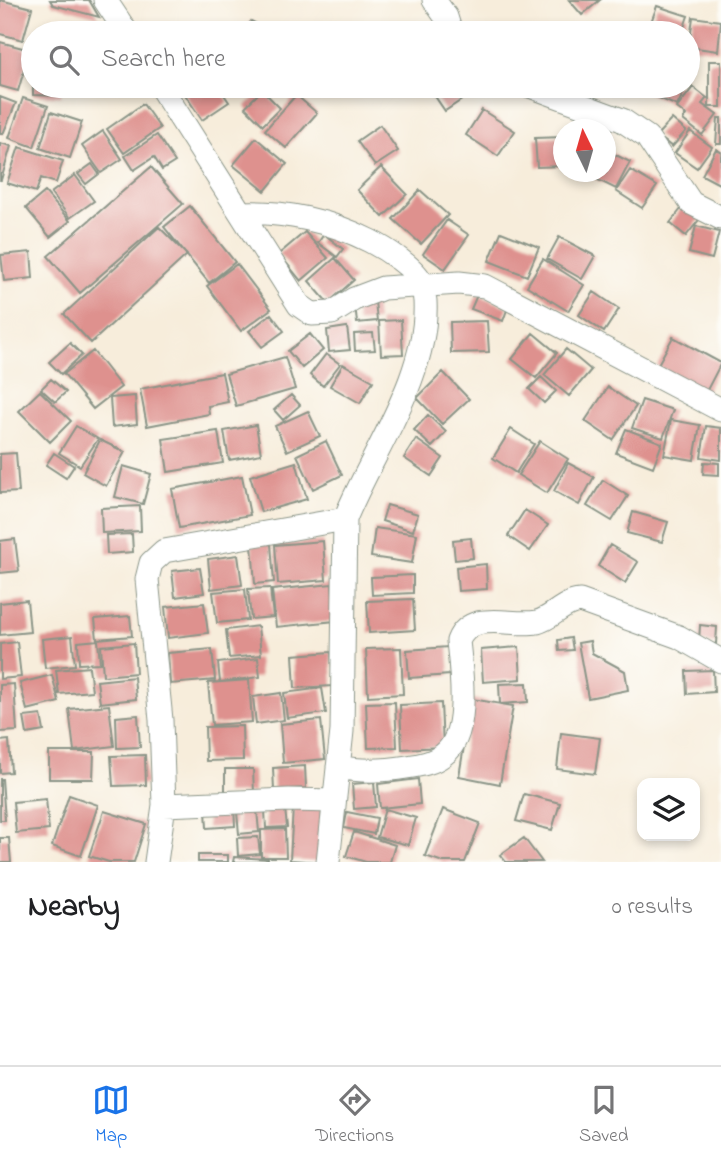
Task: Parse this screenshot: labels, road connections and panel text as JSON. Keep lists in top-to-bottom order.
{
  "north": "top",
  "page": {
    "search": "Search here",
    "heading": ["Nearby", "0 results"],
    "nav": ["Map", "Directions", "Saved"]
  }
}
